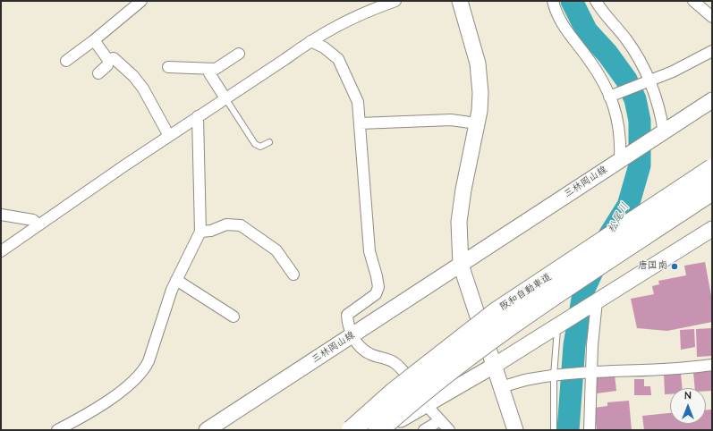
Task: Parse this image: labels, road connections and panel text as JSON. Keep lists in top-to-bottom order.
{
  "streets": {
    "highway": ["阪和自動車道"],
    "main road": ["三林岡山線"]
  },
  "water": ["松尾川"],
  "places": ["唐国南"],
  "north": "top"
}
